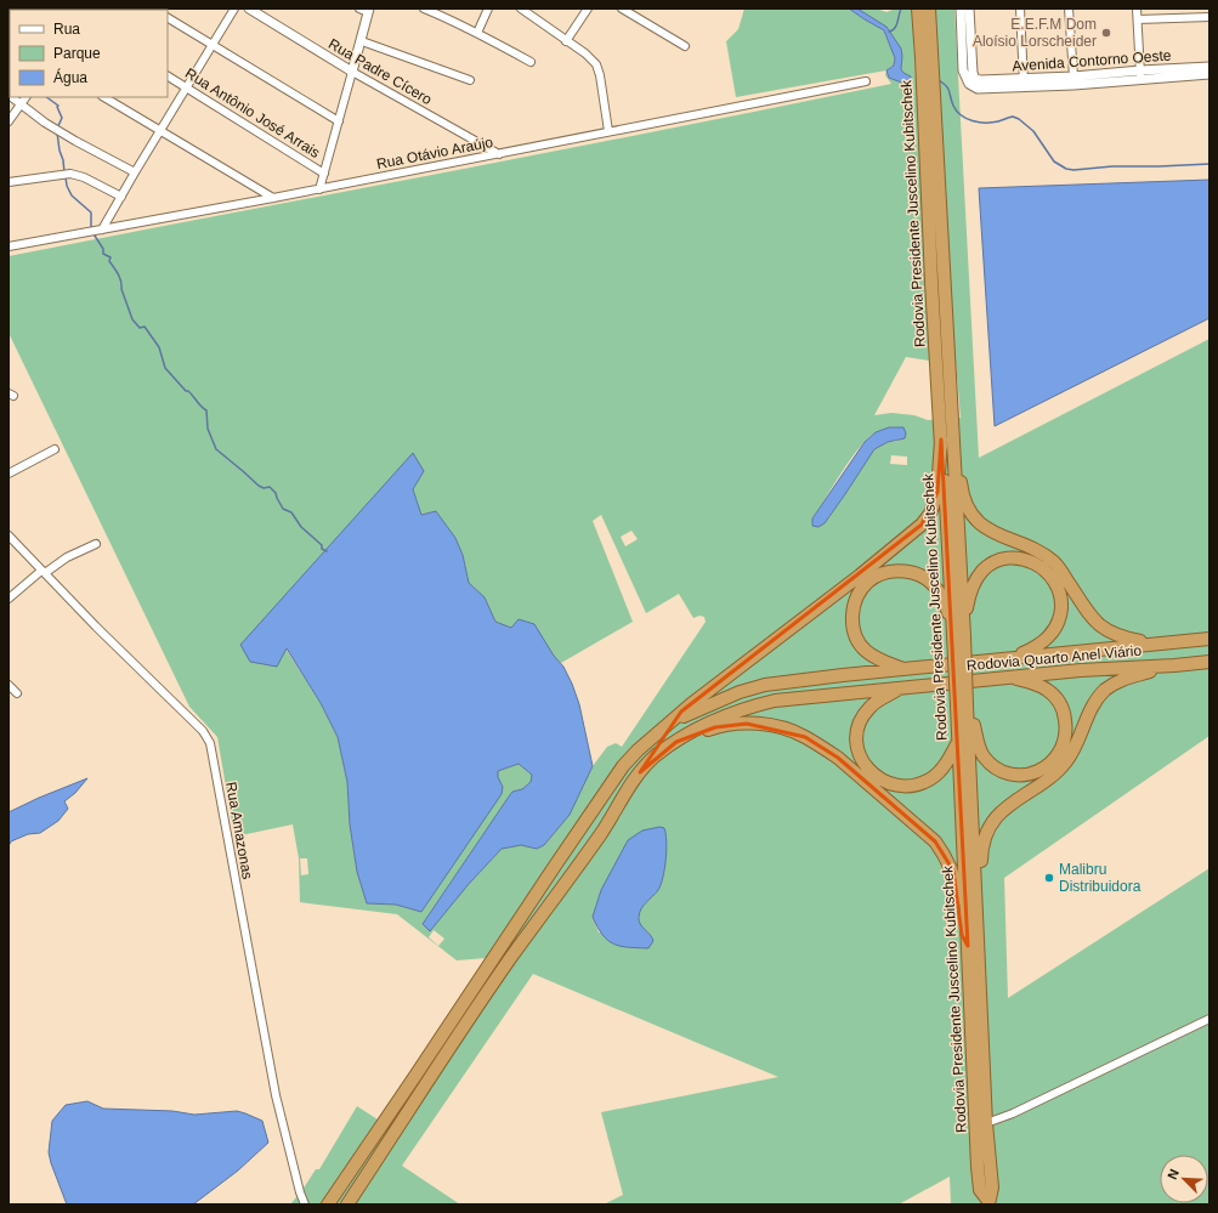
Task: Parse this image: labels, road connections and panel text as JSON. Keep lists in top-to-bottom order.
{
  "streets": {
    "highway": ["Rodovia Presidente Juscelino Kubitschek", "Rodovia Quarto Anel Viário"],
    "street": [
      "Avenida Contorno Oeste",
      "Rua Padre Cícero",
      "Rua Antônio José Arrais",
      "Rua Otávio Araújo",
      "Rua Amazonas"
    ]
  },
  "crossings": [
    ["Rua Padre Cícero", "Rua Otávio Araújo"]
  ],
  "places": ["E.E.F.M Dom Aloísio Lorscheider", "Malibru Distribuidora"],
  "legend": ["Rua", "Parque", "Água"],
  "north": "top left"
}
